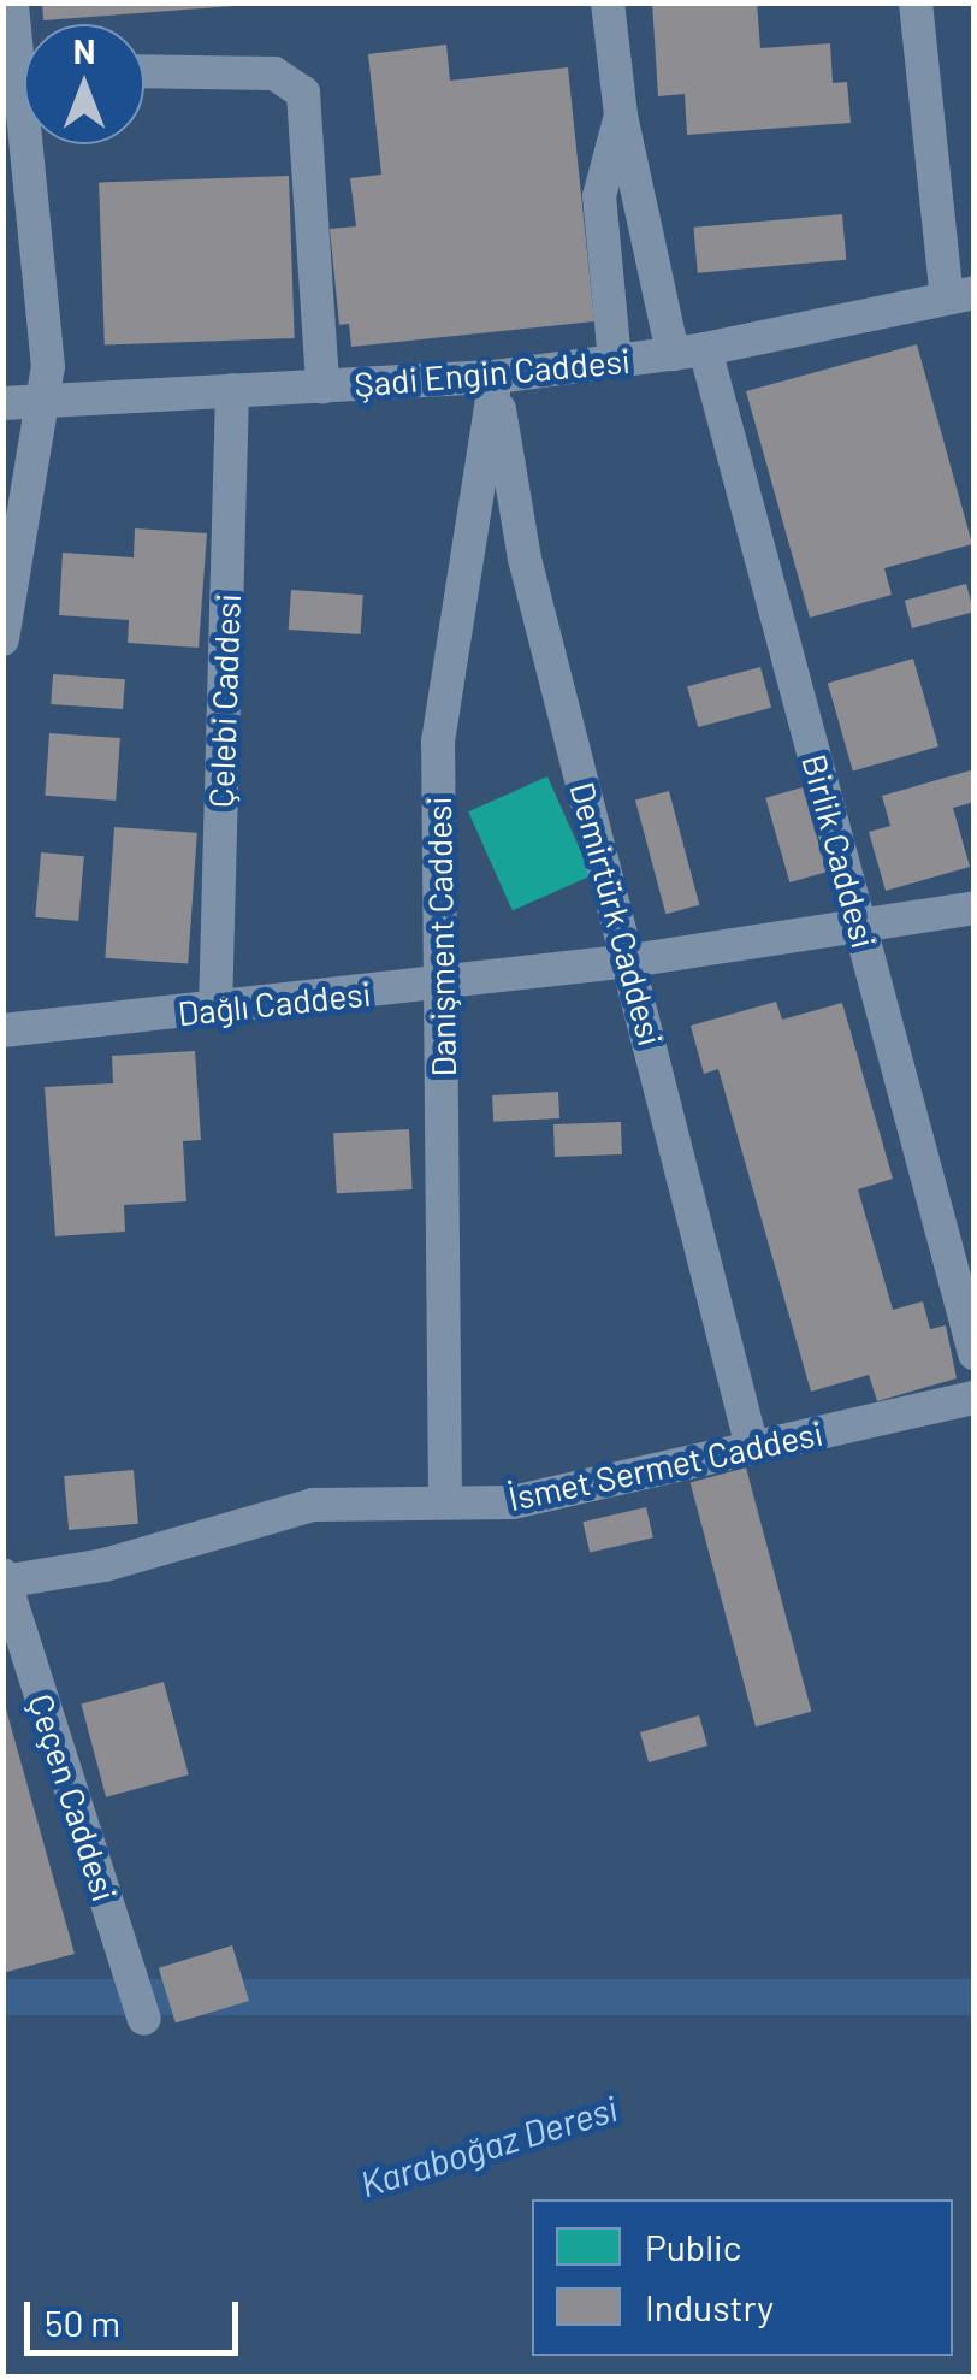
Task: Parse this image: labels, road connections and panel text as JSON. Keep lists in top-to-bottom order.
{
  "streets": {
    "street": [
      "Şadi Engin Caddesi",
      "Çelebi Caddesi",
      "Birlik Caddesi",
      "Demirtürk Caddesi",
      "Danişment Caddesi",
      "Dağlı Caddesi",
      "İsmet Sermet Caddesi",
      "Çeçen Caddesi"
    ]
  },
  "crossings": [
    ["Şadi Engin Caddesi", "Çelebi Caddesi"],
    ["Şadi Engin Caddesi", "Birlik Caddesi"],
    ["Şadi Engin Caddesi", "Demirtürk Caddesi"],
    ["Şadi Engin Caddesi", "Danişment Caddesi"],
    ["Çelebi Caddesi", "Dağlı Caddesi"],
    ["Birlik Caddesi", "Dağlı Caddesi"],
    ["Demirtürk Caddesi", "Danişment Caddesi"],
    ["Demirtürk Caddesi", "Dağlı Caddesi"],
    ["Demirtürk Caddesi", "İsmet Sermet Caddesi"],
    ["Danişment Caddesi", "Dağlı Caddesi"],
    ["Danişment Caddesi", "İsmet Sermet Caddesi"],
    ["İsmet Sermet Caddesi", "Çeçen Caddesi"]
  ],
  "water": ["Karaboğaz Deresi"],
  "legend": ["Public", "Industry"],
  "scale_bar": "50 m",
  "north": "top"
}
